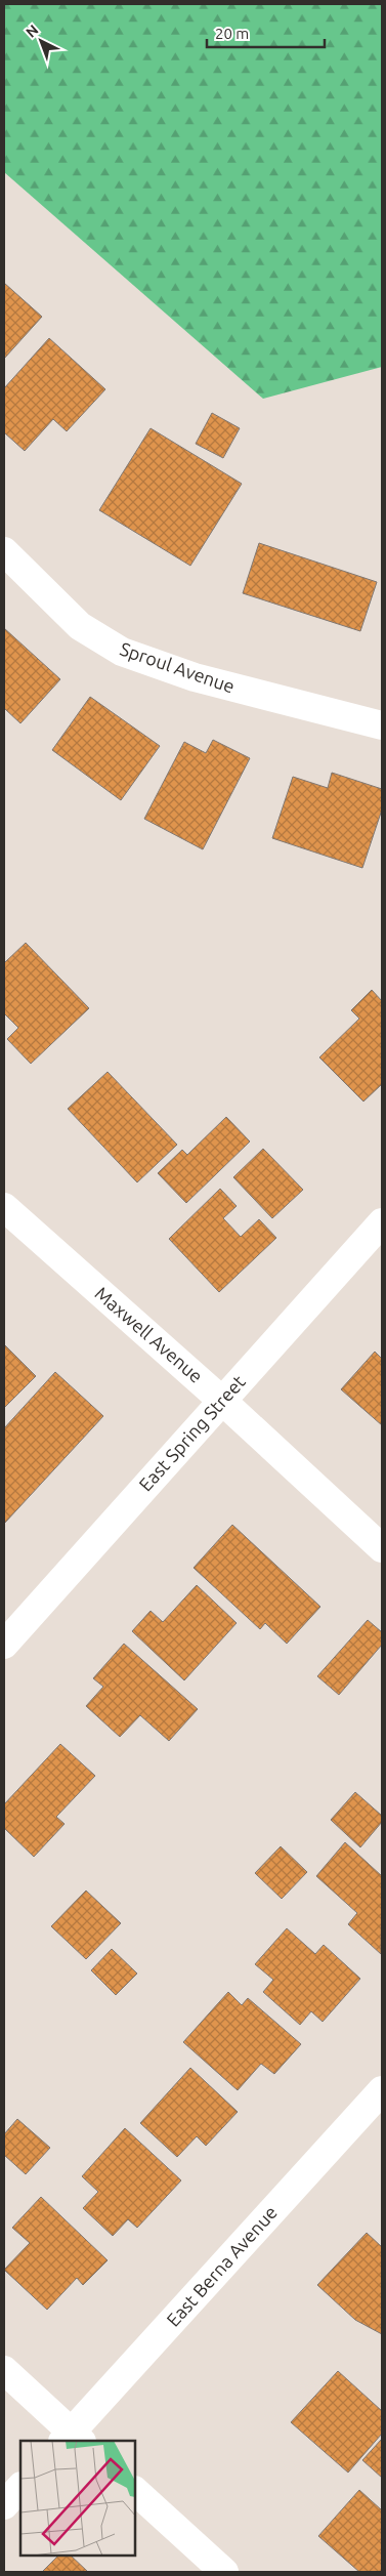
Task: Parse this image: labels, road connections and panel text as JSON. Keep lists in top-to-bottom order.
{
  "streets": {
    "street": [
      "Sproul Avenue",
      "Maxwell Avenue",
      "East Spring Street",
      "East Berna Avenue"
    ]
  },
  "crossings": [
    ["Maxwell Avenue", "East Spring Street"]
  ],
  "scale_bar": "20 m",
  "north": "top left"
}
